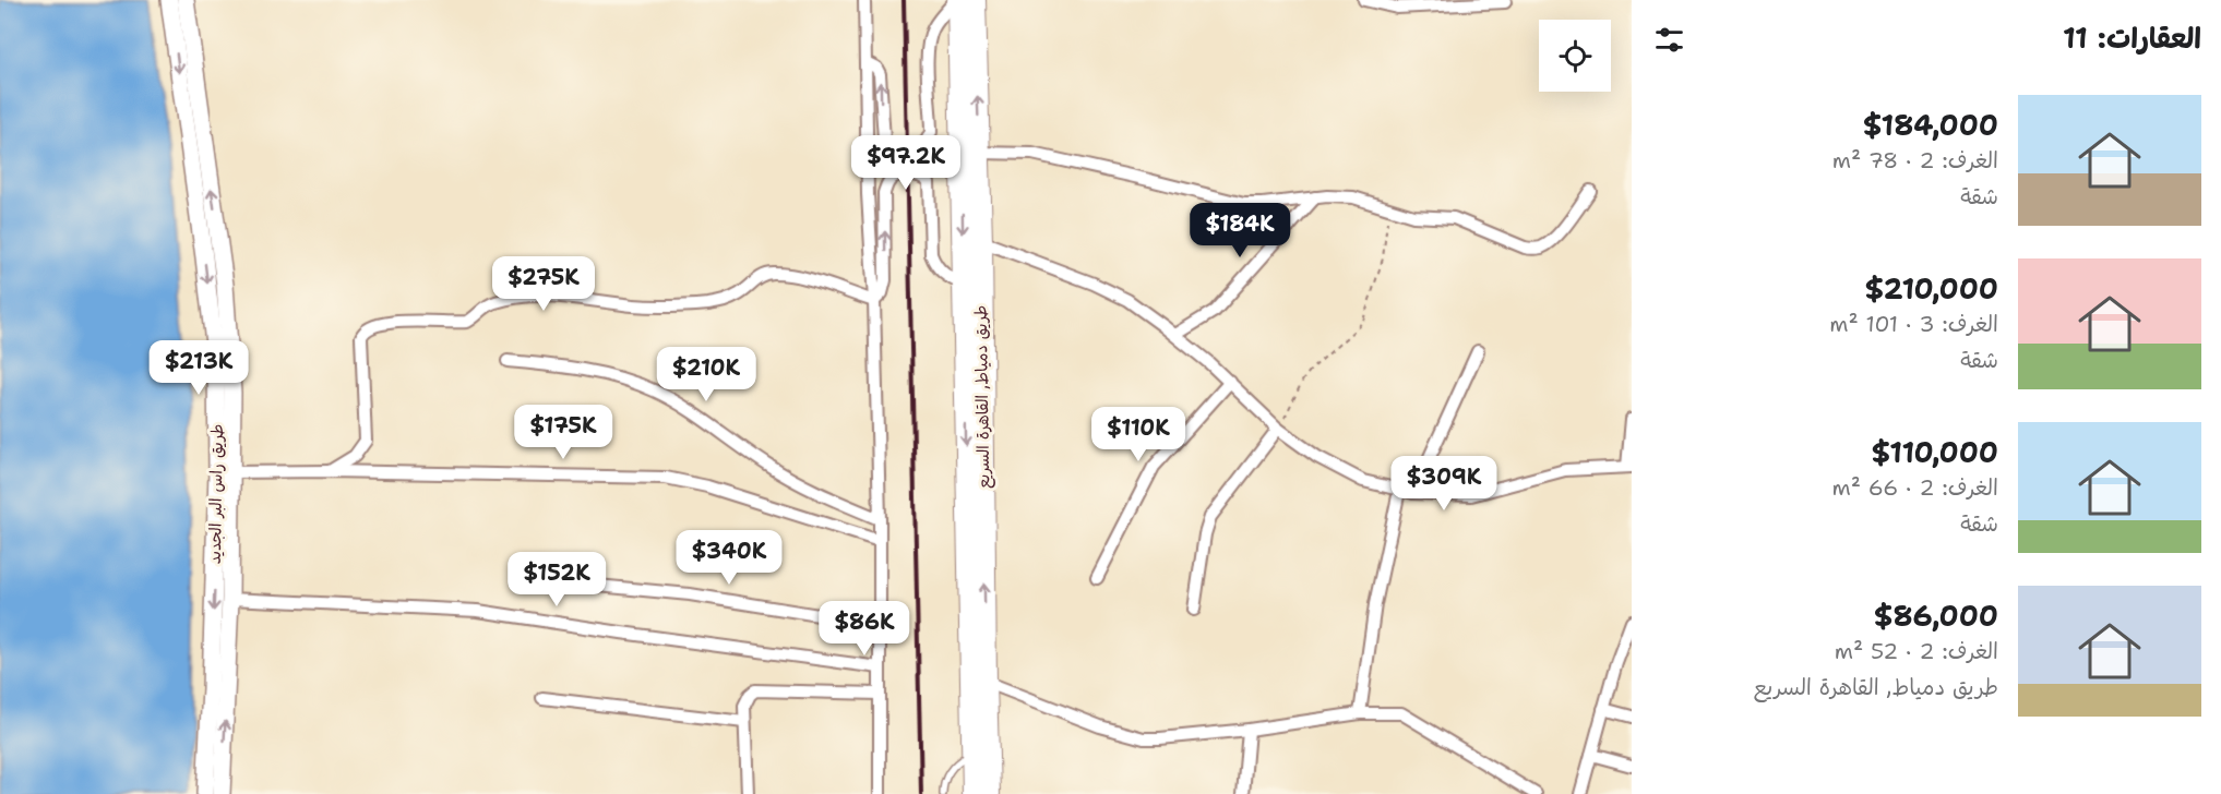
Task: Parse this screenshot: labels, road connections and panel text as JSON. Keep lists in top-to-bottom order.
{
  "streets": {
    "highway": ["طريق دمياط, القاهرة السريع"],
    "main road": ["طريق راس البر الجديد"]
  },
  "page": {
    "heading": "العقارات: 11",
    "list": [
      {
        "name": "$184,000",
        "note": "الغرف: 2 · 78 m² · شقة"
      },
      {
        "name": "$210,000",
        "note": "الغرف: 3 · 101 m² · شقة"
      },
      {
        "name": "$110,000",
        "note": "الغرف: 2 · 66 m² · شقة"
      },
      {
        "name": "$86,000",
        "note": "الغرف: 2 · 52 m² · طريق دمياط, القاهرة السريع"
      }
    ],
    "price": [
      "$97.2K",
      "$184K",
      "$275K",
      "$213K",
      "$210K",
      "$175K",
      "$110K",
      "$309K",
      "$340K",
      "$152K",
      "$86K"
    ]
  }
}
